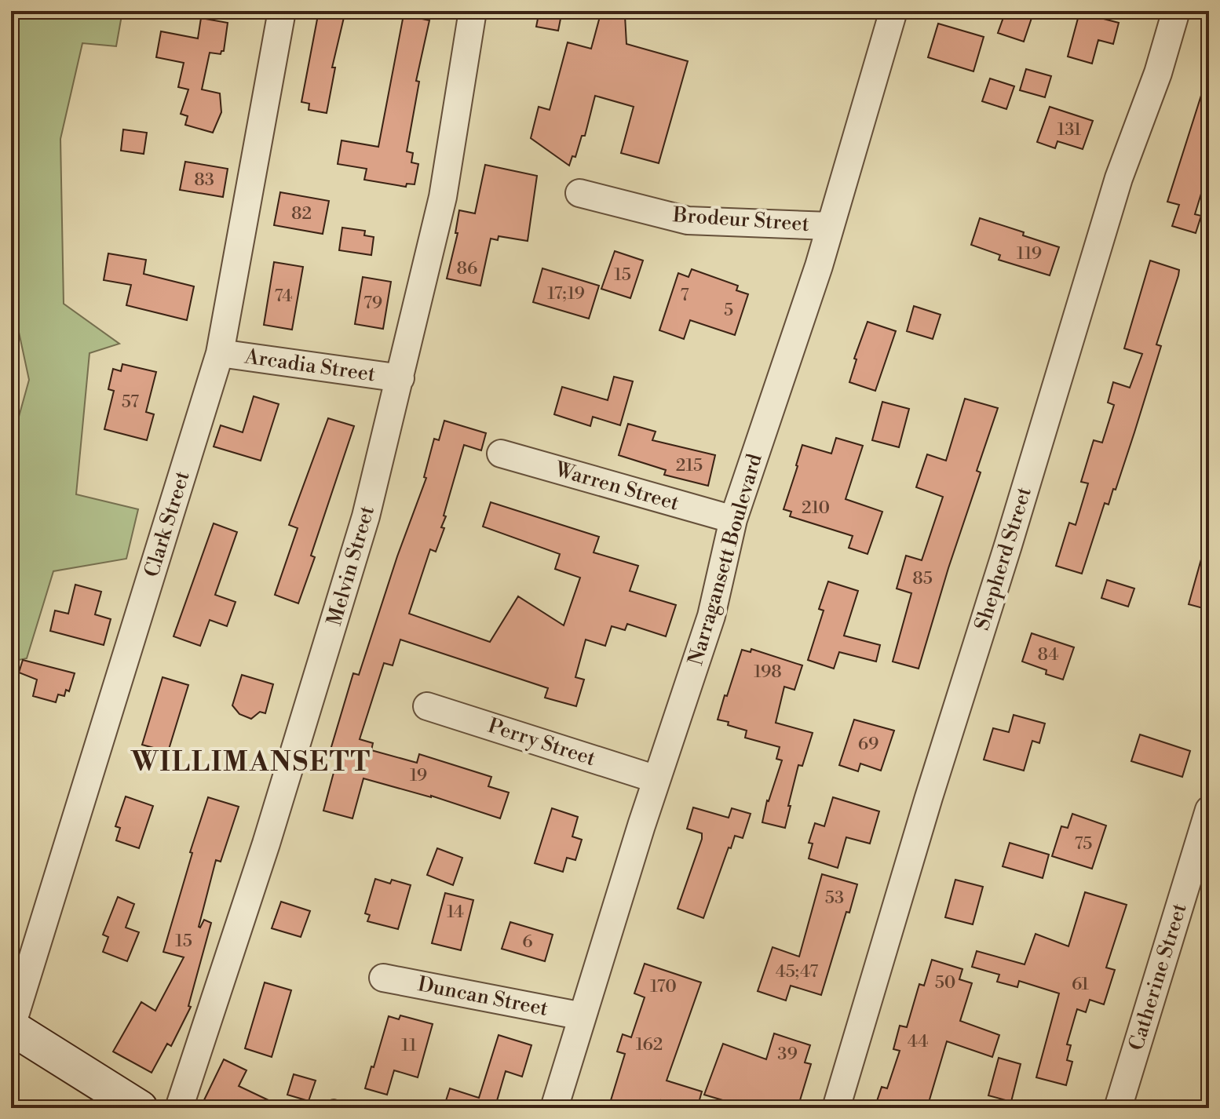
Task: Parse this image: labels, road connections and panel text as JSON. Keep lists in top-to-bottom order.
{
  "streets": {
    "street": [
      "Brodeur Street",
      "Arcadia Street",
      "Warren Street",
      "Clark Street",
      "Shepherd Street",
      "Narragansett Boulevard",
      "Melvin Street",
      "Perry Street",
      "Catherine Street",
      "Duncan Street"
    ]
  },
  "crossings": [
    ["Brodeur Street", "Narragansett Boulevard"],
    ["Arcadia Street", "Clark Street"],
    ["Arcadia Street", "Melvin Street"],
    ["Warren Street", "Narragansett Boulevard"],
    ["Narragansett Boulevard", "Perry Street"],
    ["Narragansett Boulevard", "Duncan Street"]
  ],
  "districts": ["WILLIMANSETT"],
  "house_numbers": [
    "131",
    "83",
    "82",
    "119",
    "86",
    "15",
    "17;19",
    "7",
    "74",
    "79",
    "5",
    "57",
    "215",
    "210",
    "85",
    "84",
    "198",
    "69",
    "19",
    "75",
    "53",
    "14",
    "15",
    "6",
    "45;47",
    "50",
    "61",
    "170",
    "44",
    "162",
    "11",
    "39"
  ]
}
